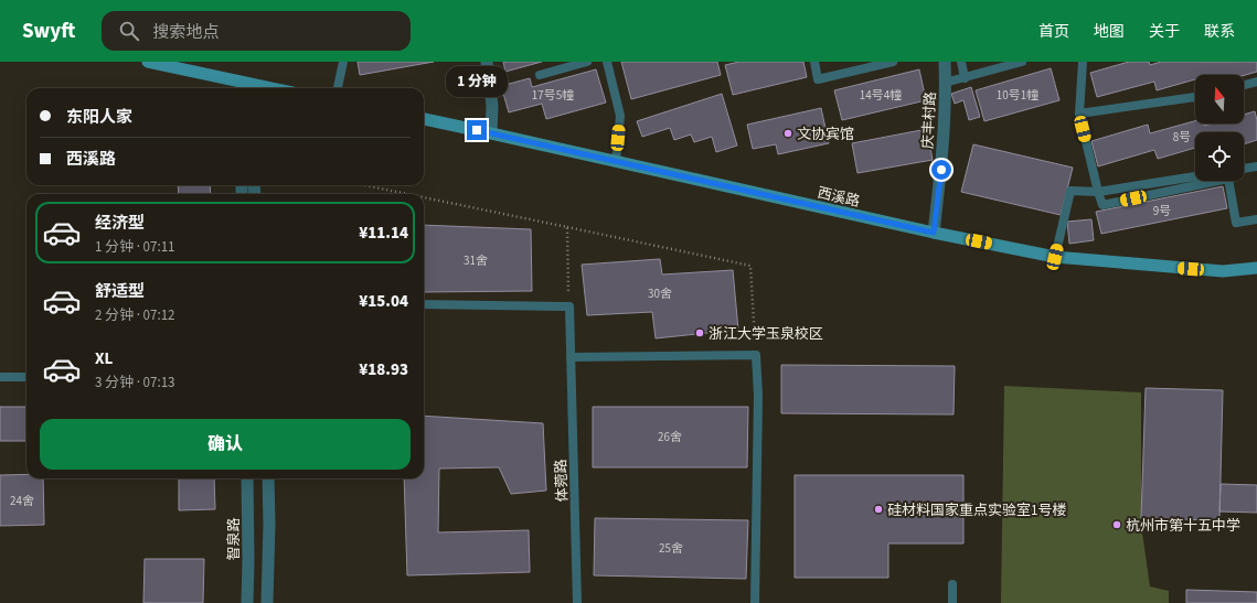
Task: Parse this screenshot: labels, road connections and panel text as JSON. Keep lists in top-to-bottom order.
{
  "streets": {
    "main road": ["西溪路"],
    "street": ["庆丰村路", "智泉路"],
    "lane": ["体菀路"]
  },
  "crossings": [
    ["庆丰村路", "西溪路"]
  ],
  "places": [
    "文协宾馆",
    "浙江大学玉泉校区",
    "硅材料国家重点实验室1号楼",
    "杭州市第十五中学"
  ],
  "house_numbers": [
    "17号5幢",
    "14号4幢",
    "10号1幢",
    "8号",
    "9号",
    "31舍",
    "30舍",
    "26舍",
    "24舍",
    "25舍"
  ],
  "north": "top",
  "page": {
    "header": "Swyft",
    "search": "搜索地点",
    "nav": [
      "首页",
      "地图",
      "关于",
      "联系"
    ],
    "bubble": "1 分钟",
    "banner": ["东阳人家", "西溪路"],
    "list": [
      {
        "name": "经济型",
        "note": "1 分钟 · 07:11",
        "value": "¥11.14"
      },
      {
        "name": "舒适型",
        "note": "2 分钟 · 07:12",
        "value": "¥15.04"
      },
      {
        "name": "XL",
        "note": "3 分钟 · 07:13",
        "value": "¥18.93"
      }
    ],
    "buttons": "确认"
  }
}
